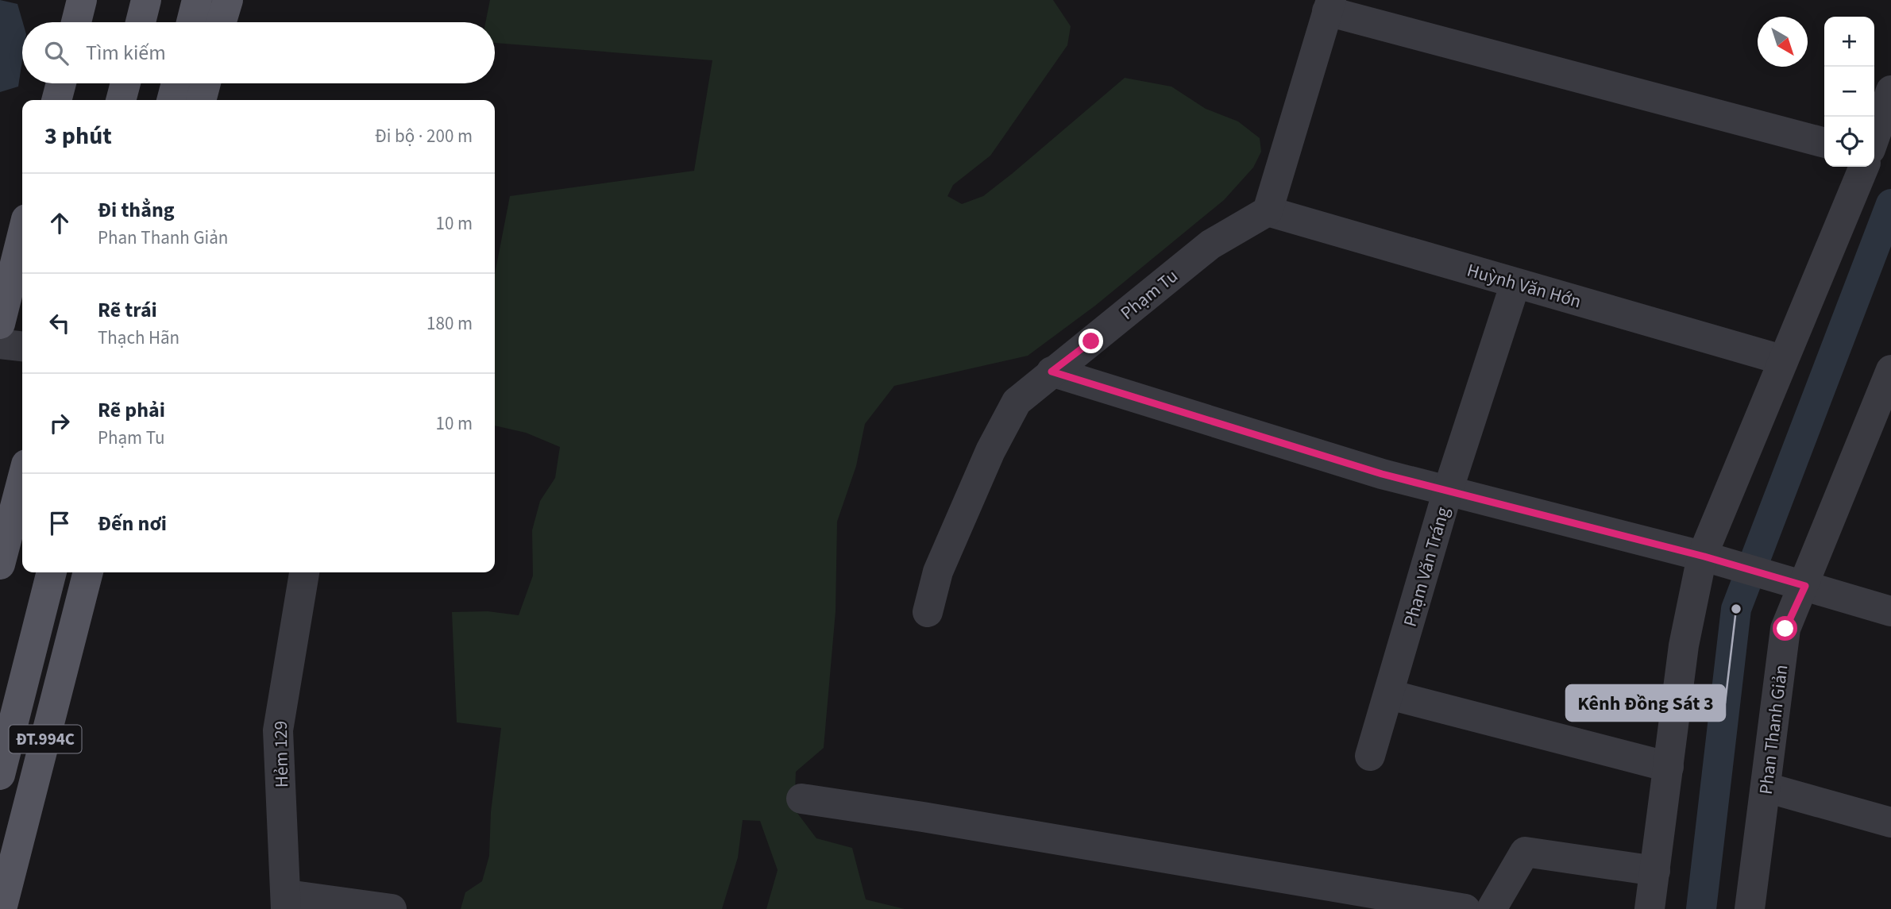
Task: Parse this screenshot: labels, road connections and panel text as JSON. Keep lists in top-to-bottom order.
{
  "streets": {
    "main road": ["ĐT.994C"],
    "street": [
      "Huỳnh Văn Hớn",
      "Phạm Tu",
      "Phạm Văn Tráng",
      "Phan Thanh Giản",
      "Hẻm 129"
    ]
  },
  "crossings": [
    ["Huỳnh Văn Hớn", "Phạm Tu"],
    ["Huỳnh Văn Hớn", "Phạm Văn Tráng"]
  ],
  "places": ["Kênh Đồng Sát 3"],
  "north": "bottom right",
  "page": {
    "map_buttons": ["+", "−"],
    "search": "Tìm kiếm",
    "heading": ["3 phút", "Đi bộ · 200 m"],
    "list": [
      ["Đi thẳng", "Phan Thanh Giản", "10 m"],
      ["Rẽ trái", "Thạch Hãn", "180 m"],
      ["Rẽ phải", "Phạm Tu", "10 m"],
      "Đến nơi"
    ]
  }
}
